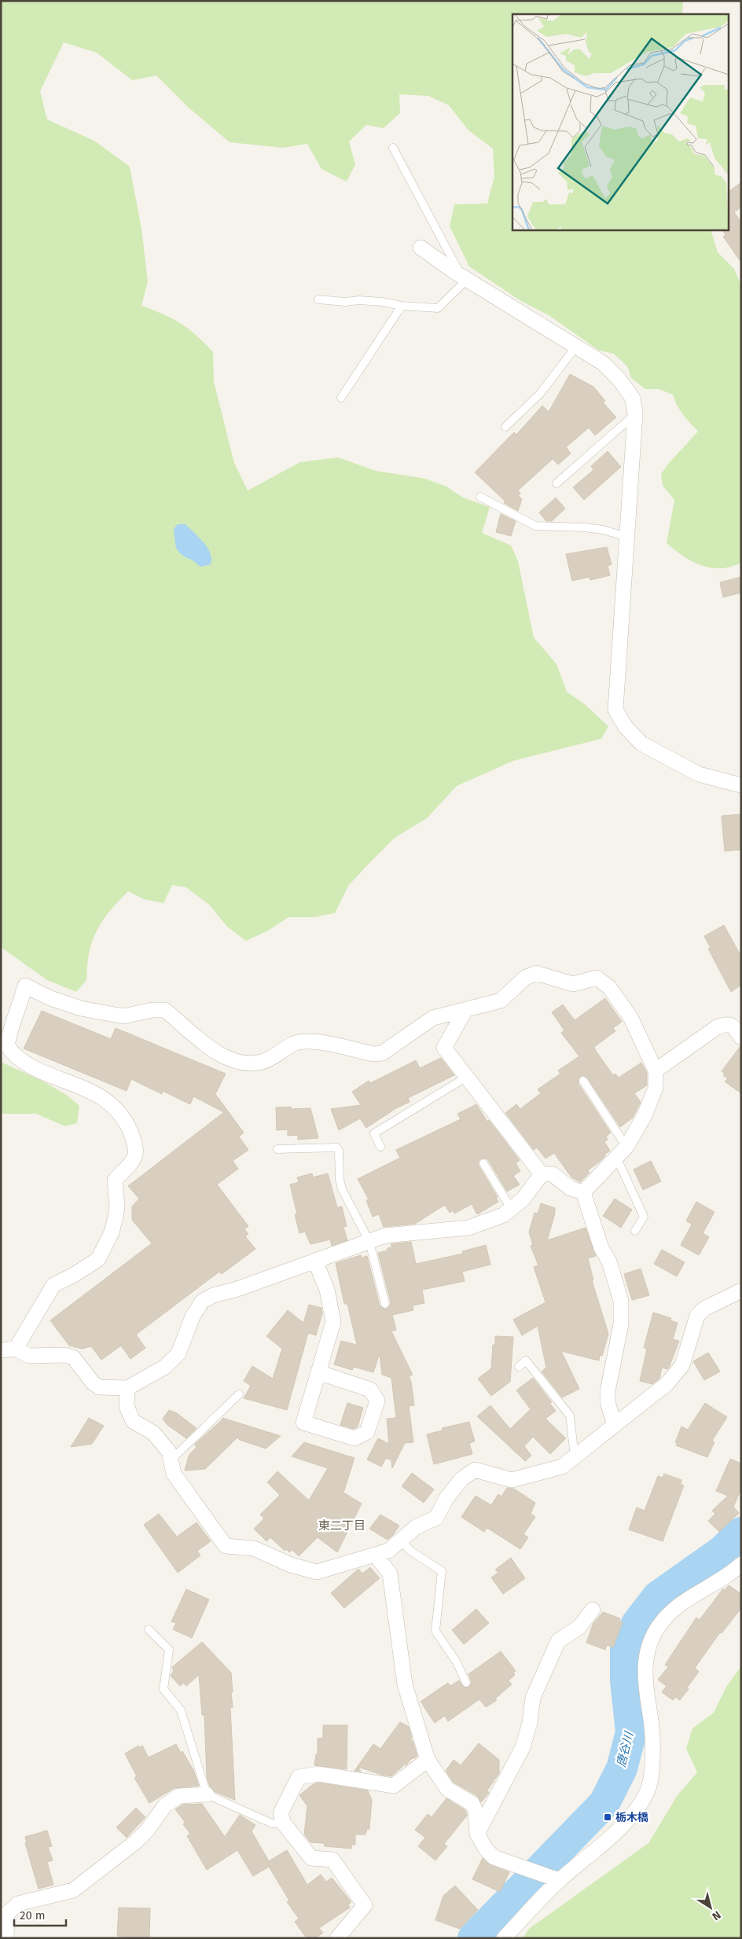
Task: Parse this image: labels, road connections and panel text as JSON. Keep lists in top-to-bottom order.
{
  "districts": ["東二丁目"],
  "water": ["唐谷川"],
  "places": {
    "transit": ["栃木橋"]
  },
  "scale_bar": "20 m",
  "north": "bottom right"
}
